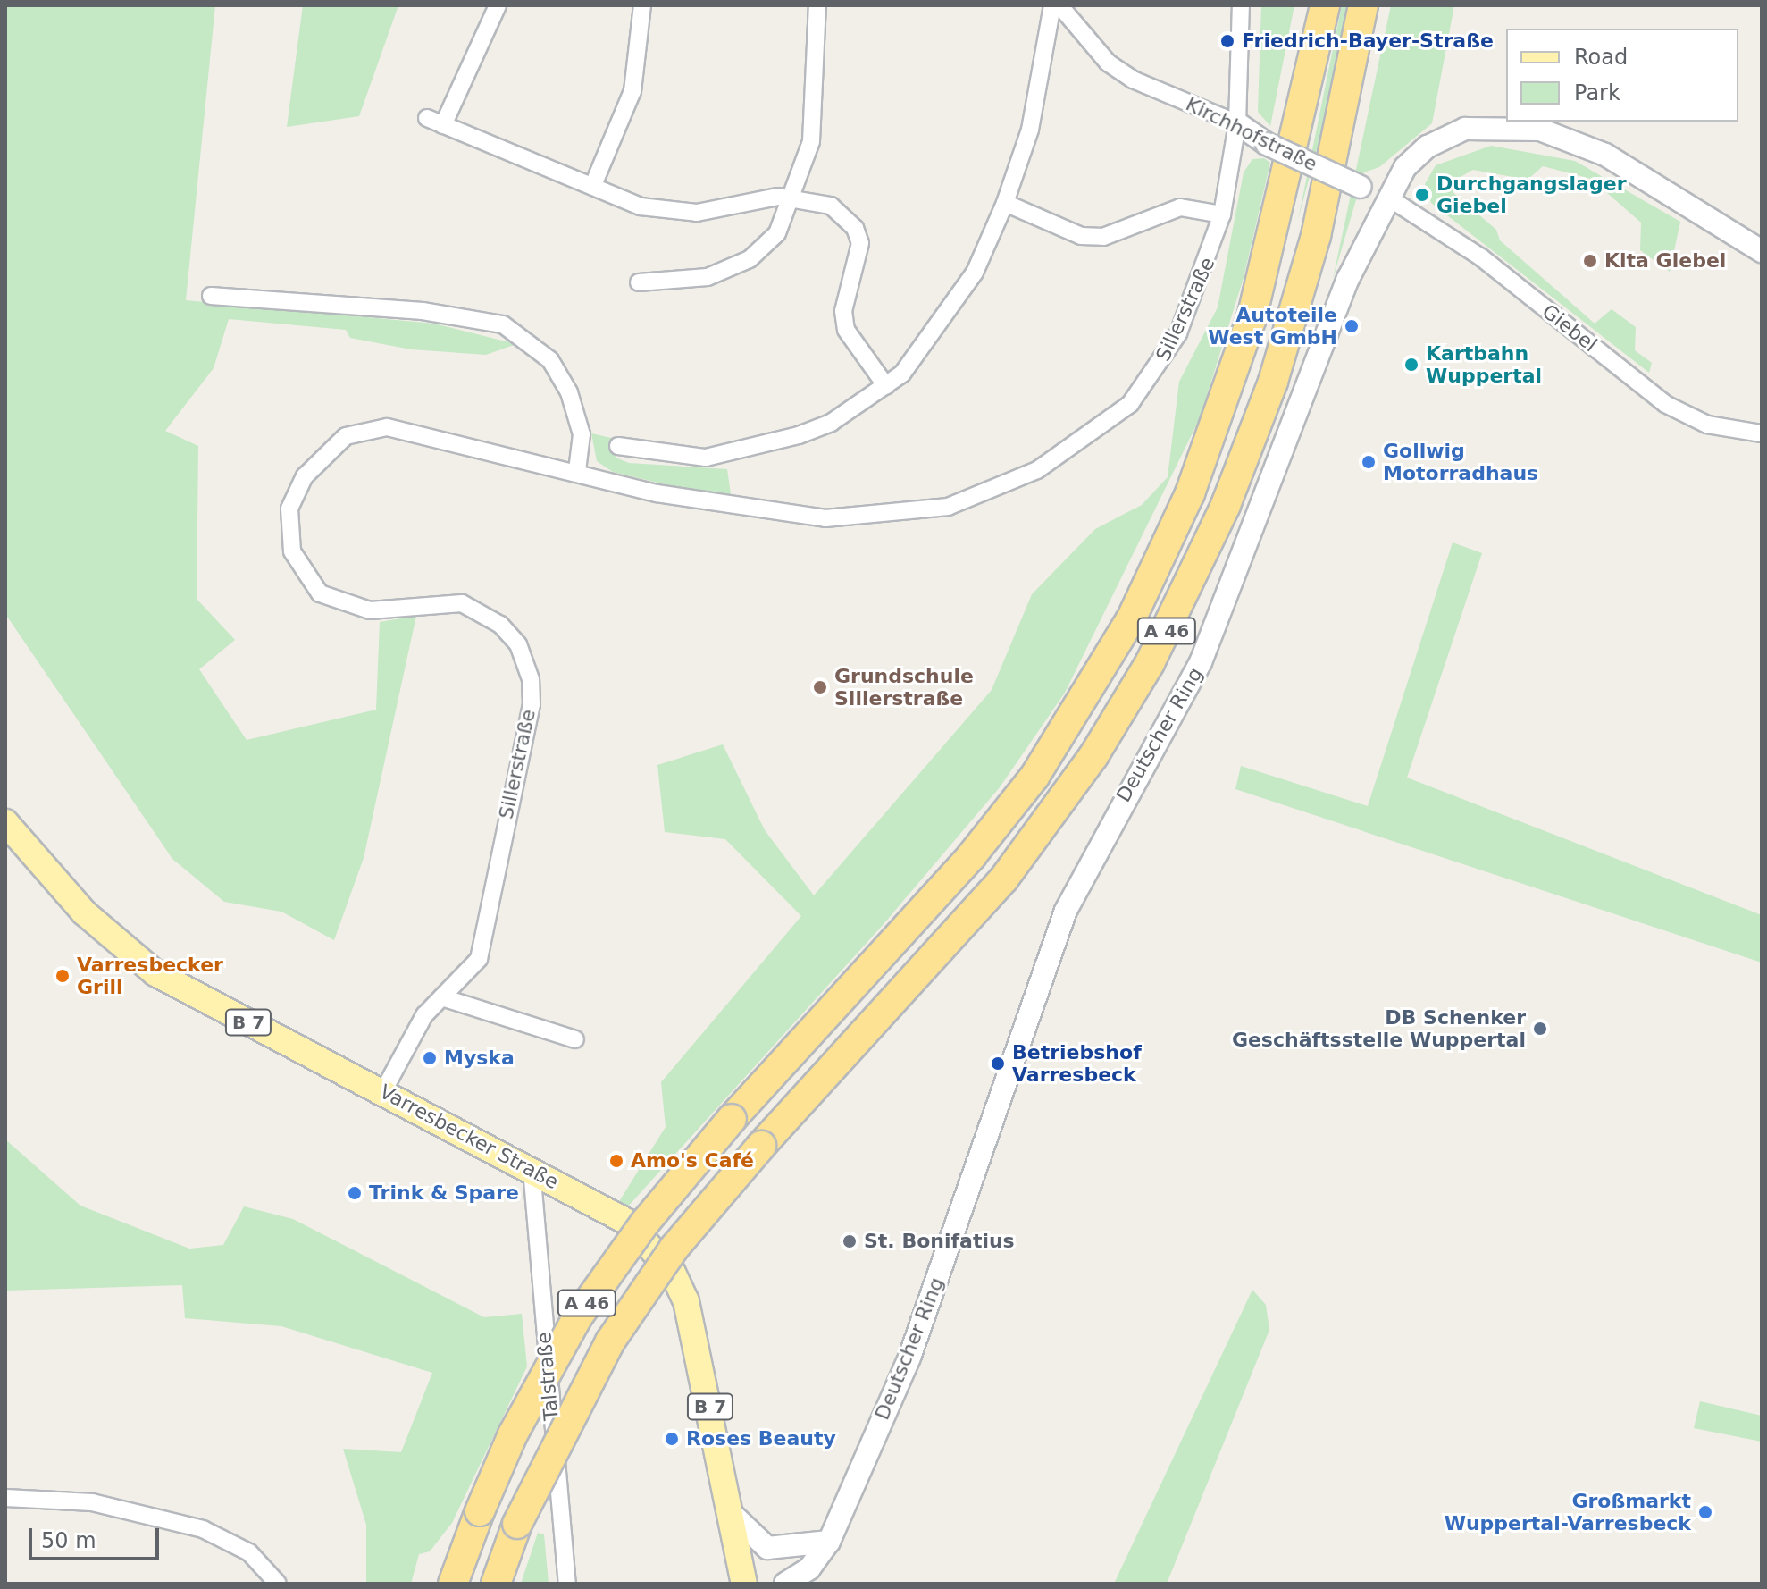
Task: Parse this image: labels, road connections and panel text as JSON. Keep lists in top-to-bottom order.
{
  "streets": {
    "highway": ["A 46"],
    "main road": ["B 7", "Varresbecker Straße"],
    "street": [
      "Kirchhofstraße",
      "Sillerstraße",
      "Giebel",
      "Deutscher Ring",
      "Talstraße"
    ]
  },
  "crossings": [
    ["Kirchhofstraße", "Sillerstraße"],
    ["Kirchhofstraße", "Giebel"],
    ["Kirchhofstraße", "Deutscher Ring"],
    ["Sillerstraße", "Varresbecker Straße"],
    ["Giebel", "Deutscher Ring"],
    ["Varresbecker Straße", "Talstraße"]
  ],
  "places": [
    "Friedrich-Bayer-Straße",
    "Durchgangslager Giebel",
    "Kita Giebel",
    "Autoteile West GmbH",
    "Kartbahn Wuppertal",
    "Gollwig Motorradhaus",
    "Grundschule Sillerstraße",
    "Varresbecker Grill",
    "DB Schenker Geschäftsstelle Wuppertal",
    "Myska",
    "Betriebshof Varresbeck",
    "Amo's Café",
    "Trink & Spare",
    "St. Bonifatius",
    "Roses Beauty",
    "Großmarkt Wuppertal-Varresbeck"
  ],
  "legend": ["Road", "Park"],
  "scale_bar": "50 m"
}
